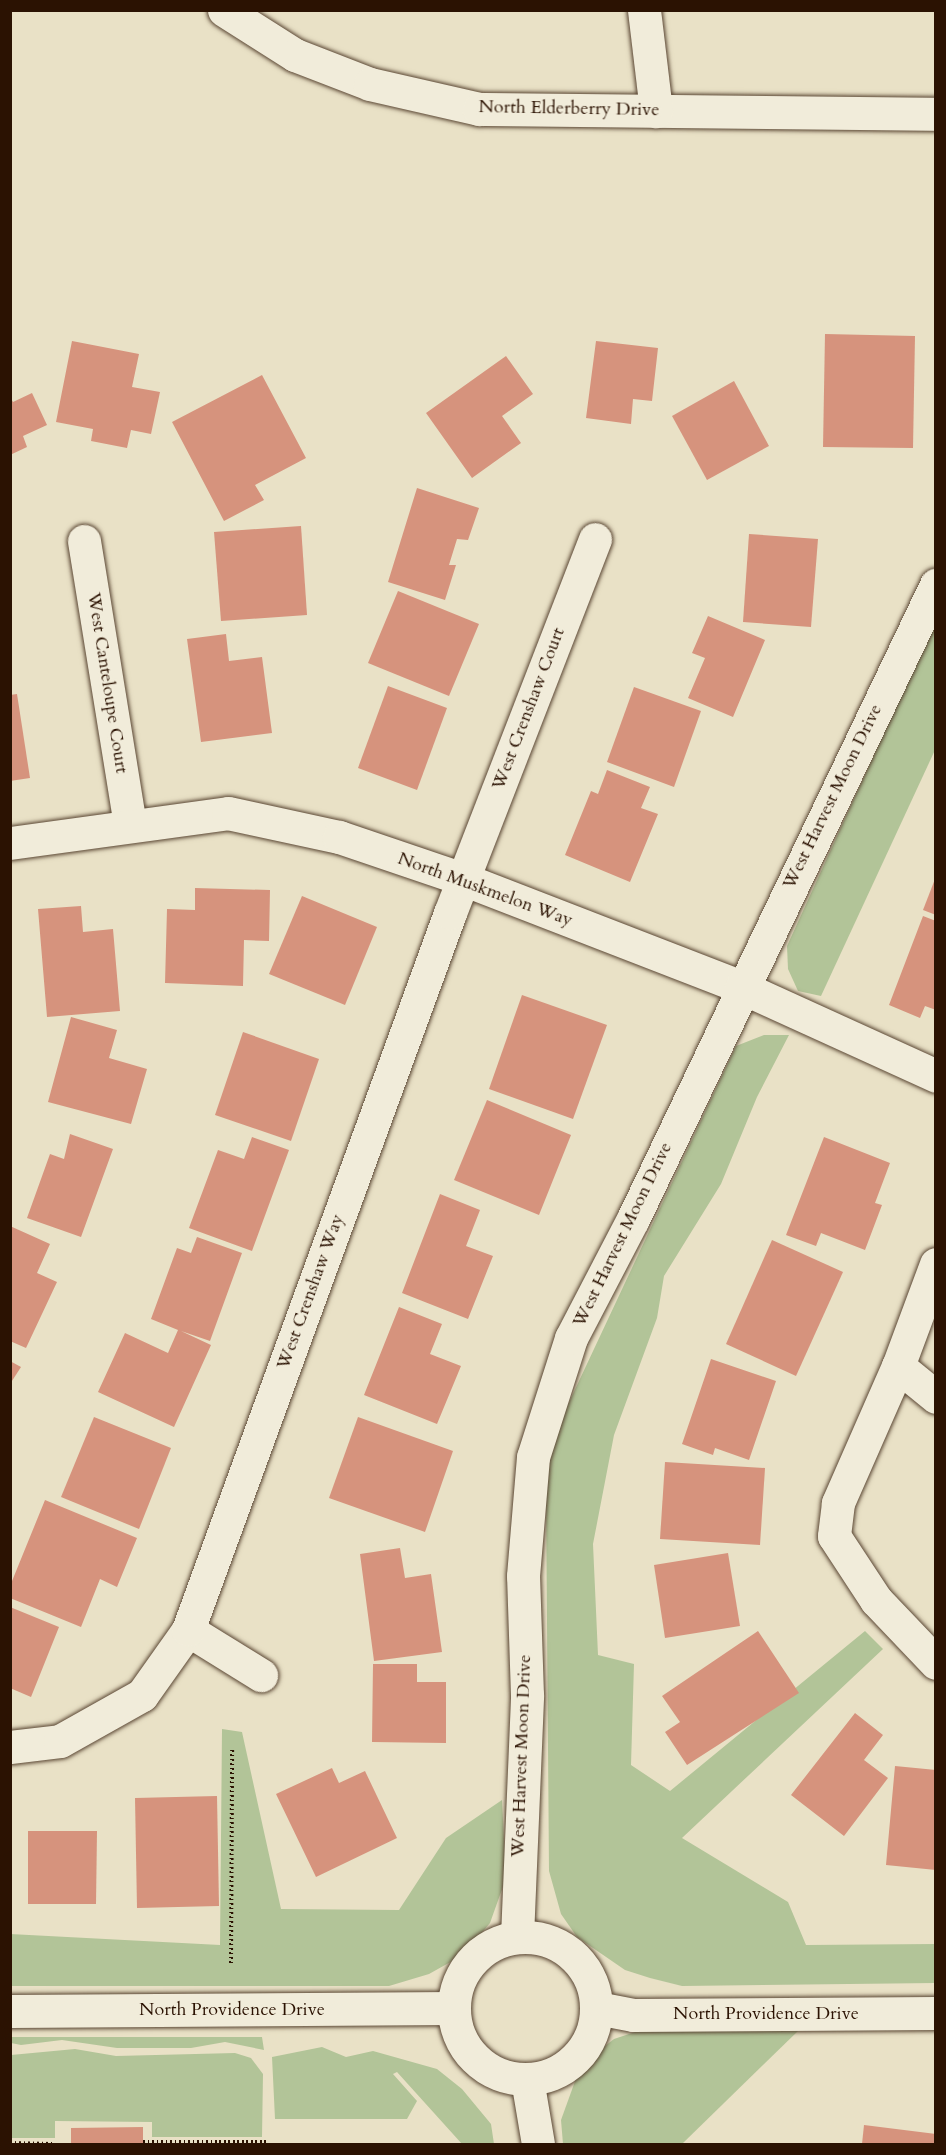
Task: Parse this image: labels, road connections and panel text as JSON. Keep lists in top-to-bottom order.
{
  "streets": {
    "street": [
      "North Elderberry Drive",
      "West Canteloupe Court",
      "West Crenshaw Court",
      "West Harvest Moon Drive",
      "North Muskmelon Way",
      "West Crenshaw Way",
      "North Providence Drive"
    ]
  },
  "crossings": [
    ["West Canteloupe Court", "North Muskmelon Way"],
    ["West Crenshaw Court", "North Muskmelon Way"],
    ["West Crenshaw Court", "West Crenshaw Way"],
    ["West Harvest Moon Drive", "North Muskmelon Way"],
    ["West Harvest Moon Drive", "North Providence Drive"],
    ["North Muskmelon Way", "West Crenshaw Way"]
  ]
}
